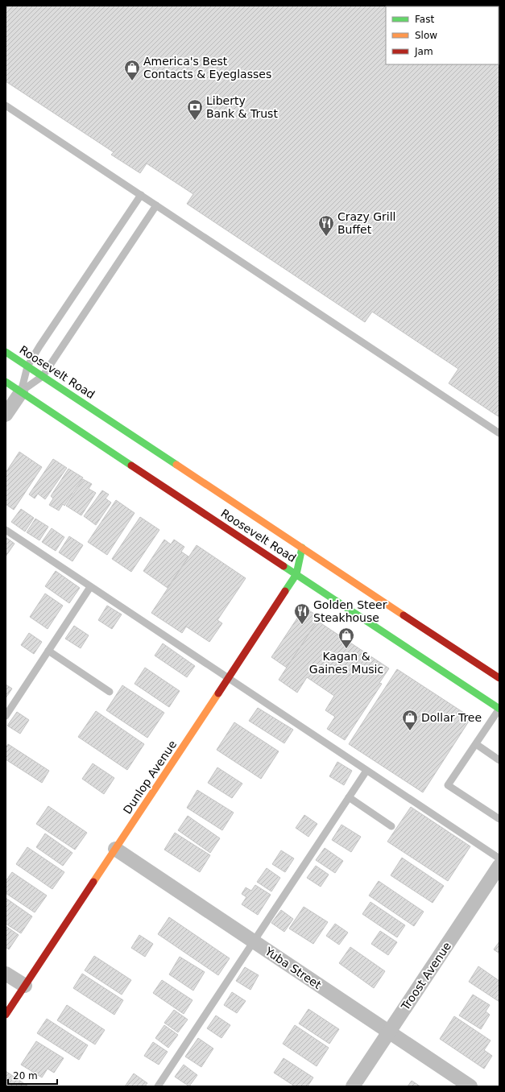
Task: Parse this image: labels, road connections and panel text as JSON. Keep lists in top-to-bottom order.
{
  "streets": {
    "main road": ["Roosevelt Road", "Dunlop Avenue"],
    "street": ["Yuba Street", "Troost Avenue"]
  },
  "crossings": [
    ["Roosevelt Road", "Dunlop Avenue"],
    ["Dunlop Avenue", "Yuba Street"],
    ["Yuba Street", "Troost Avenue"]
  ],
  "places": {
    "shop": ["America's Best Contacts & Eyeglasses", "Kagan & Gaines Music", "Dollar Tree"],
    "bank": ["Liberty Bank & Trust"],
    "restaurant": ["Crazy Grill Buffet", "Golden Steer Steakhouse"]
  },
  "legend": ["Fast", "Slow", "Jam"],
  "scale_bar": "20 m"
}
